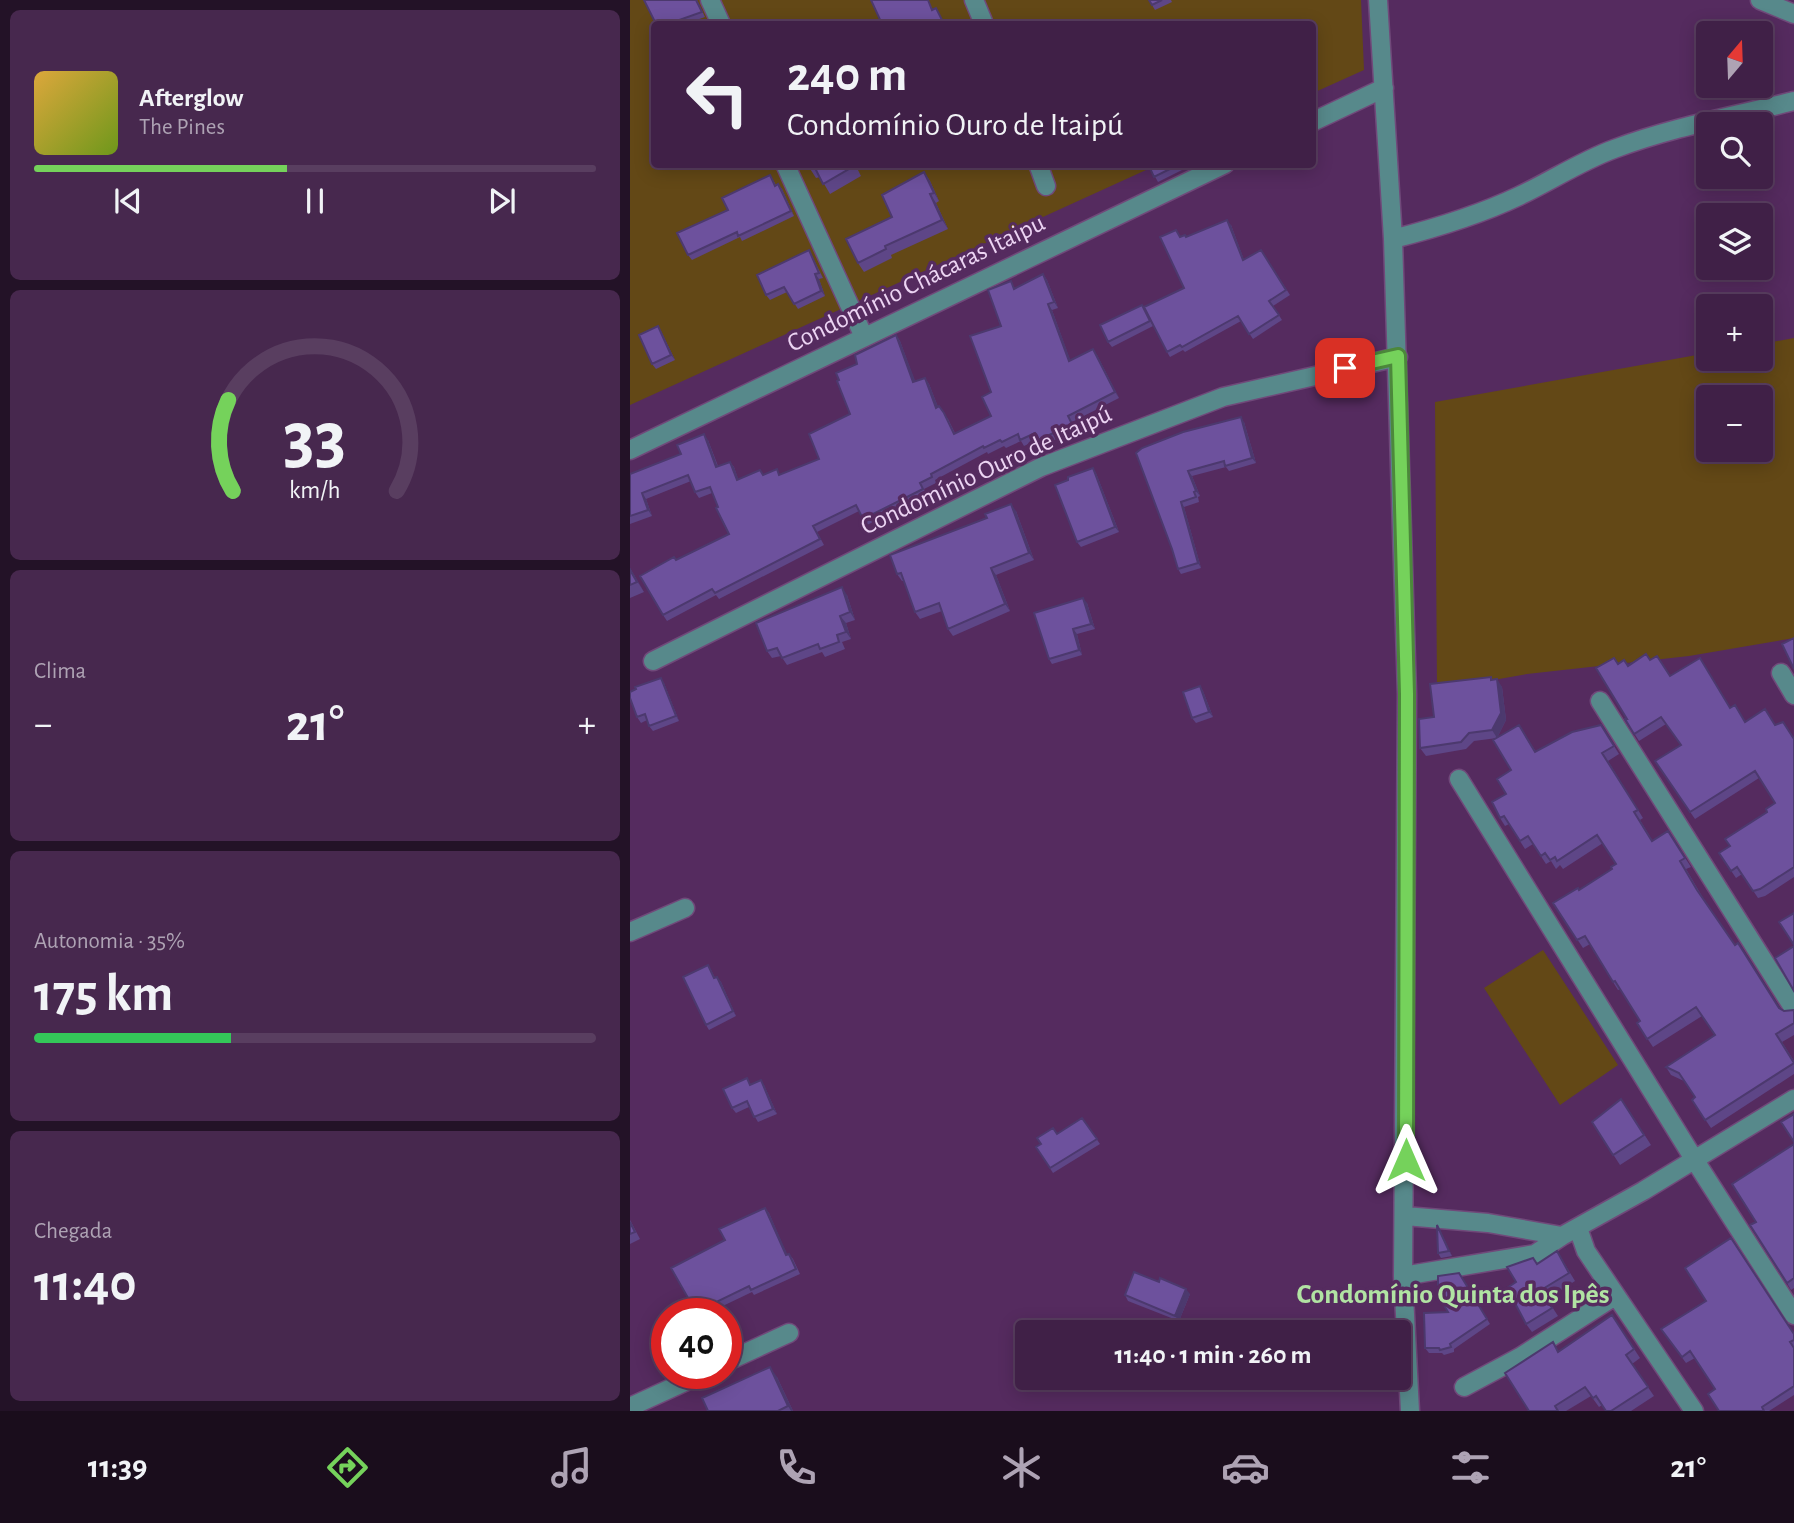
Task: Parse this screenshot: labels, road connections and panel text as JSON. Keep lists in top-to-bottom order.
{
  "streets": {
    "street": ["Condomínio Chácaras Itaipu", "Condomínio Ouro de Itaipú"]
  },
  "districts": ["Condomínio Quinta dos Ipês"],
  "north": "top",
  "page": {
    "map_buttons": ["+", "−"],
    "turn": ["240 m", "Condomínio Ouro de Itaipú"],
    "song": ["Afterglow", "The Pines"],
    "tile": [
      "Clima",
      ["Autonomia · 35%", "175 km"],
      ["Chegada", "11:40"]
    ],
    "heat": ["−", "21°", "+"],
    "limit": "40",
    "trip": "11:40 · 1 min · 260 m",
    "tabs": ["11:39", "21°"],
    "gauge": ["33", "km/h"]
  }
}
